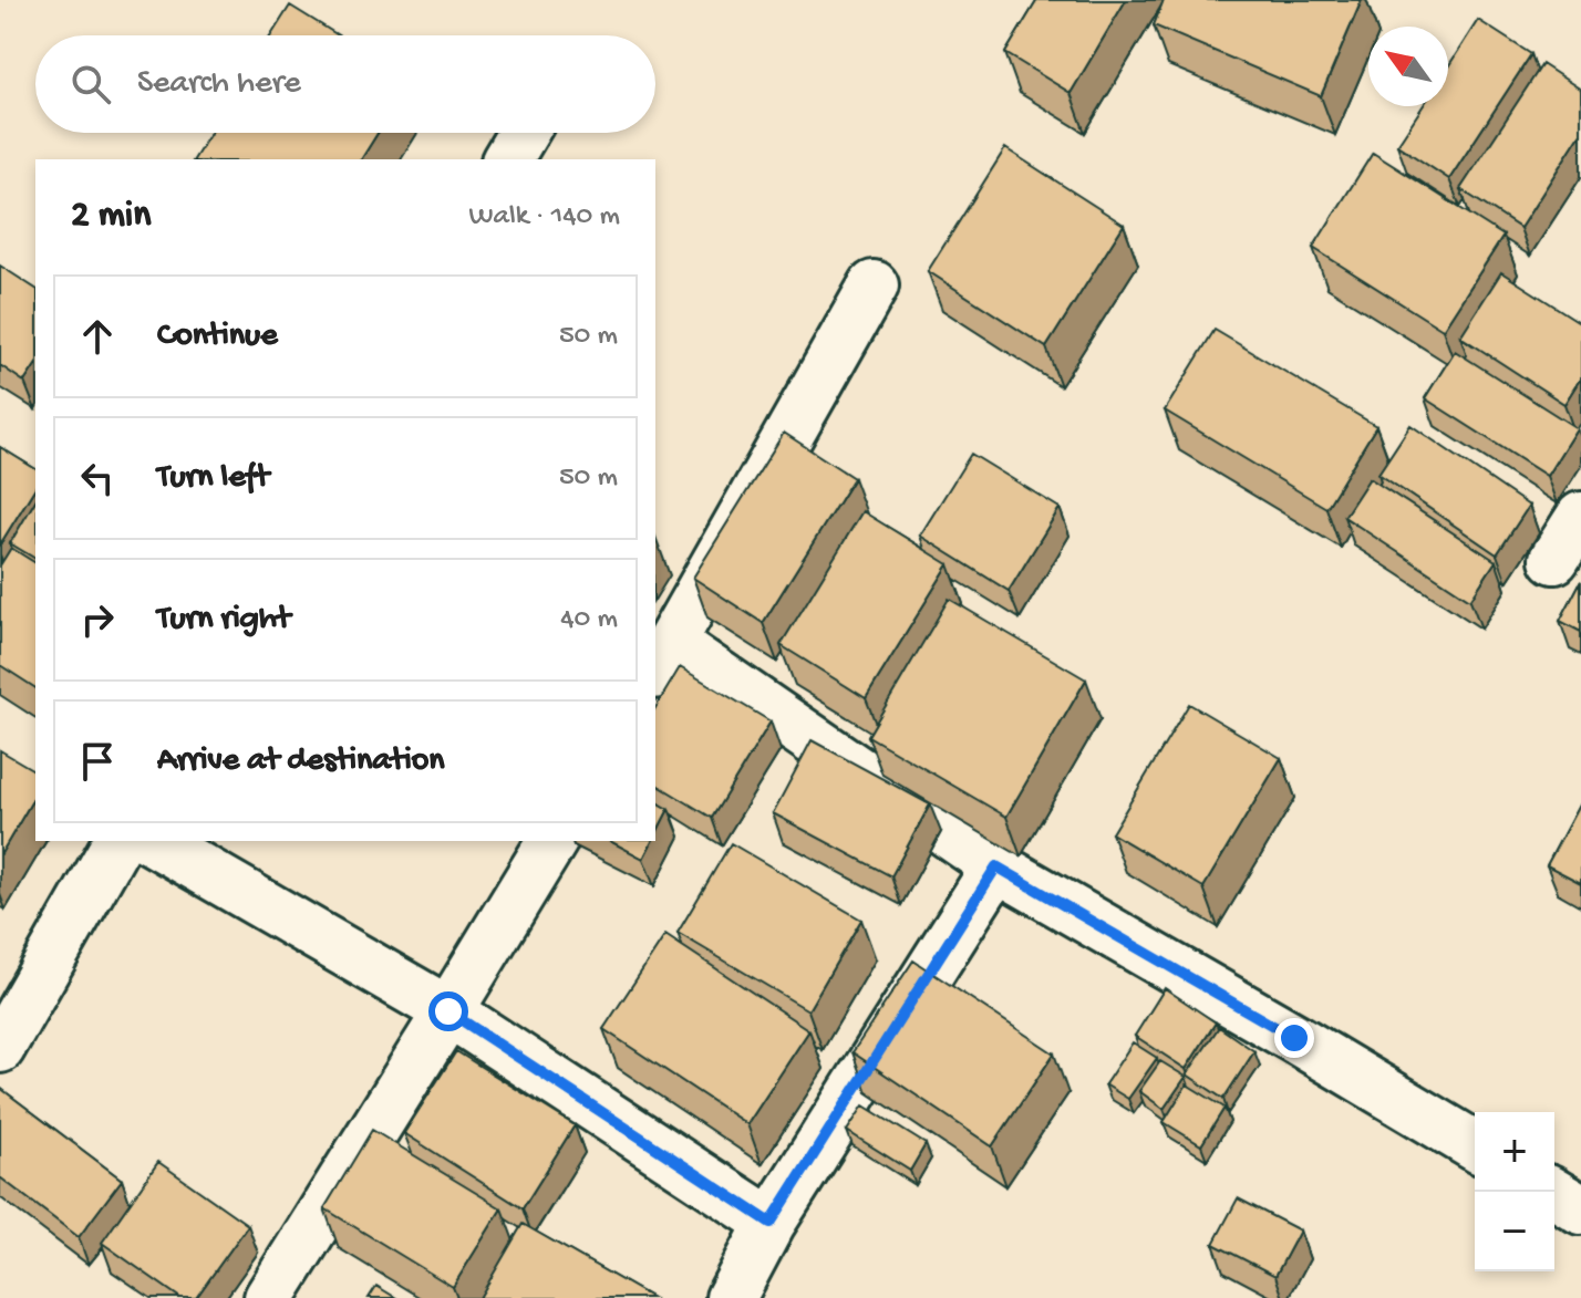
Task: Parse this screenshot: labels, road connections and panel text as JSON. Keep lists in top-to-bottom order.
{
  "north": "top left",
  "page": {
    "search": "Search here",
    "heading": ["2 min", "Walk · 140 m"],
    "list": [
      ["Continue", "50 m"],
      ["Turn left", "50 m"],
      ["Turn right", "40 m"],
      "Arrive at destination"
    ],
    "map_buttons": ["+", "−"]
  }
}
